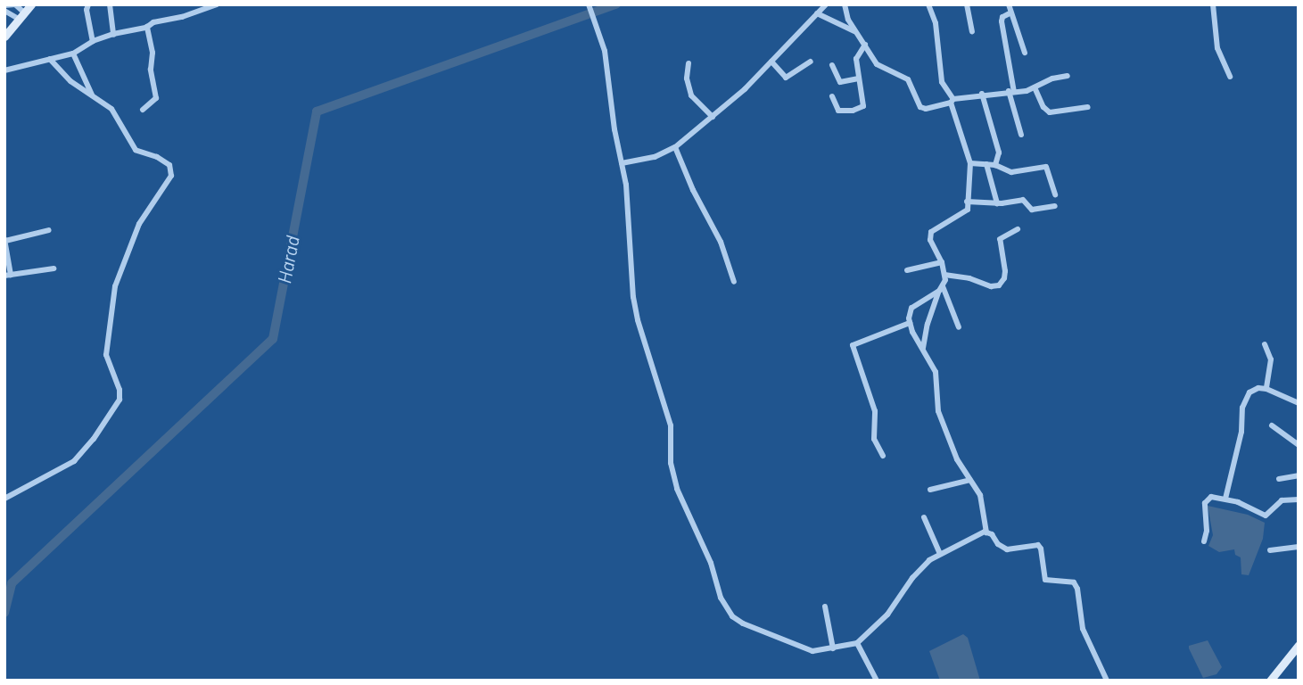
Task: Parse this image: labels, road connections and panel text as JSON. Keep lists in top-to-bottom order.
{
  "water": ["Harad"]
}
